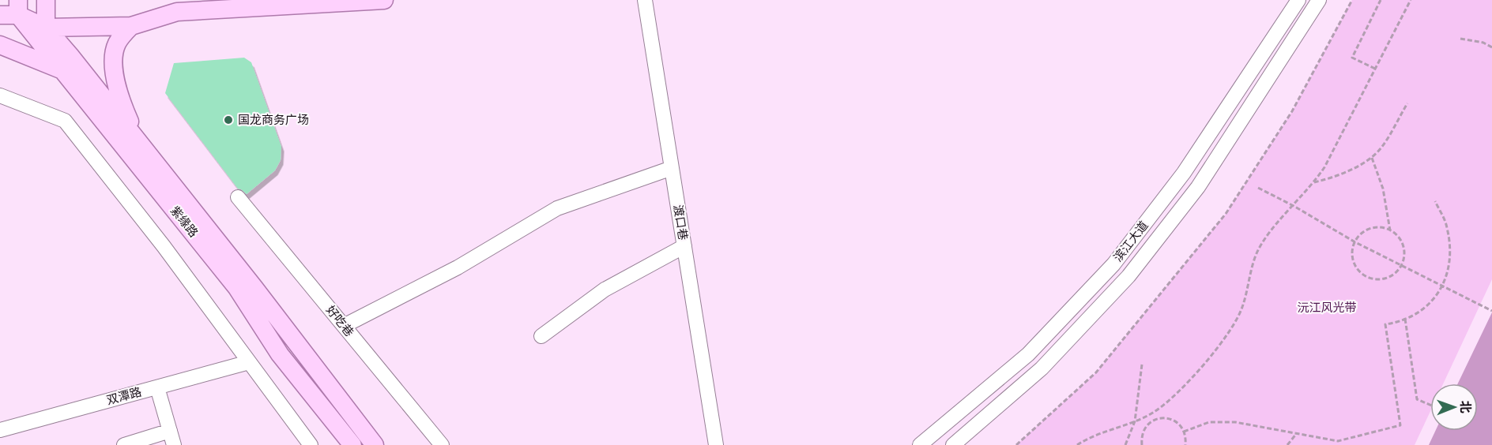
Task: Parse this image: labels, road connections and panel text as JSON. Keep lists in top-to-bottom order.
{
  "streets": {
    "main road": ["紫缘路"],
    "street": [
      "渡口巷",
      "滨江大道",
      "好吃巷",
      "双潭路"
    ]
  },
  "parks": ["沅江风光带"],
  "places": ["国龙商务广场"],
  "north": "right"
}
